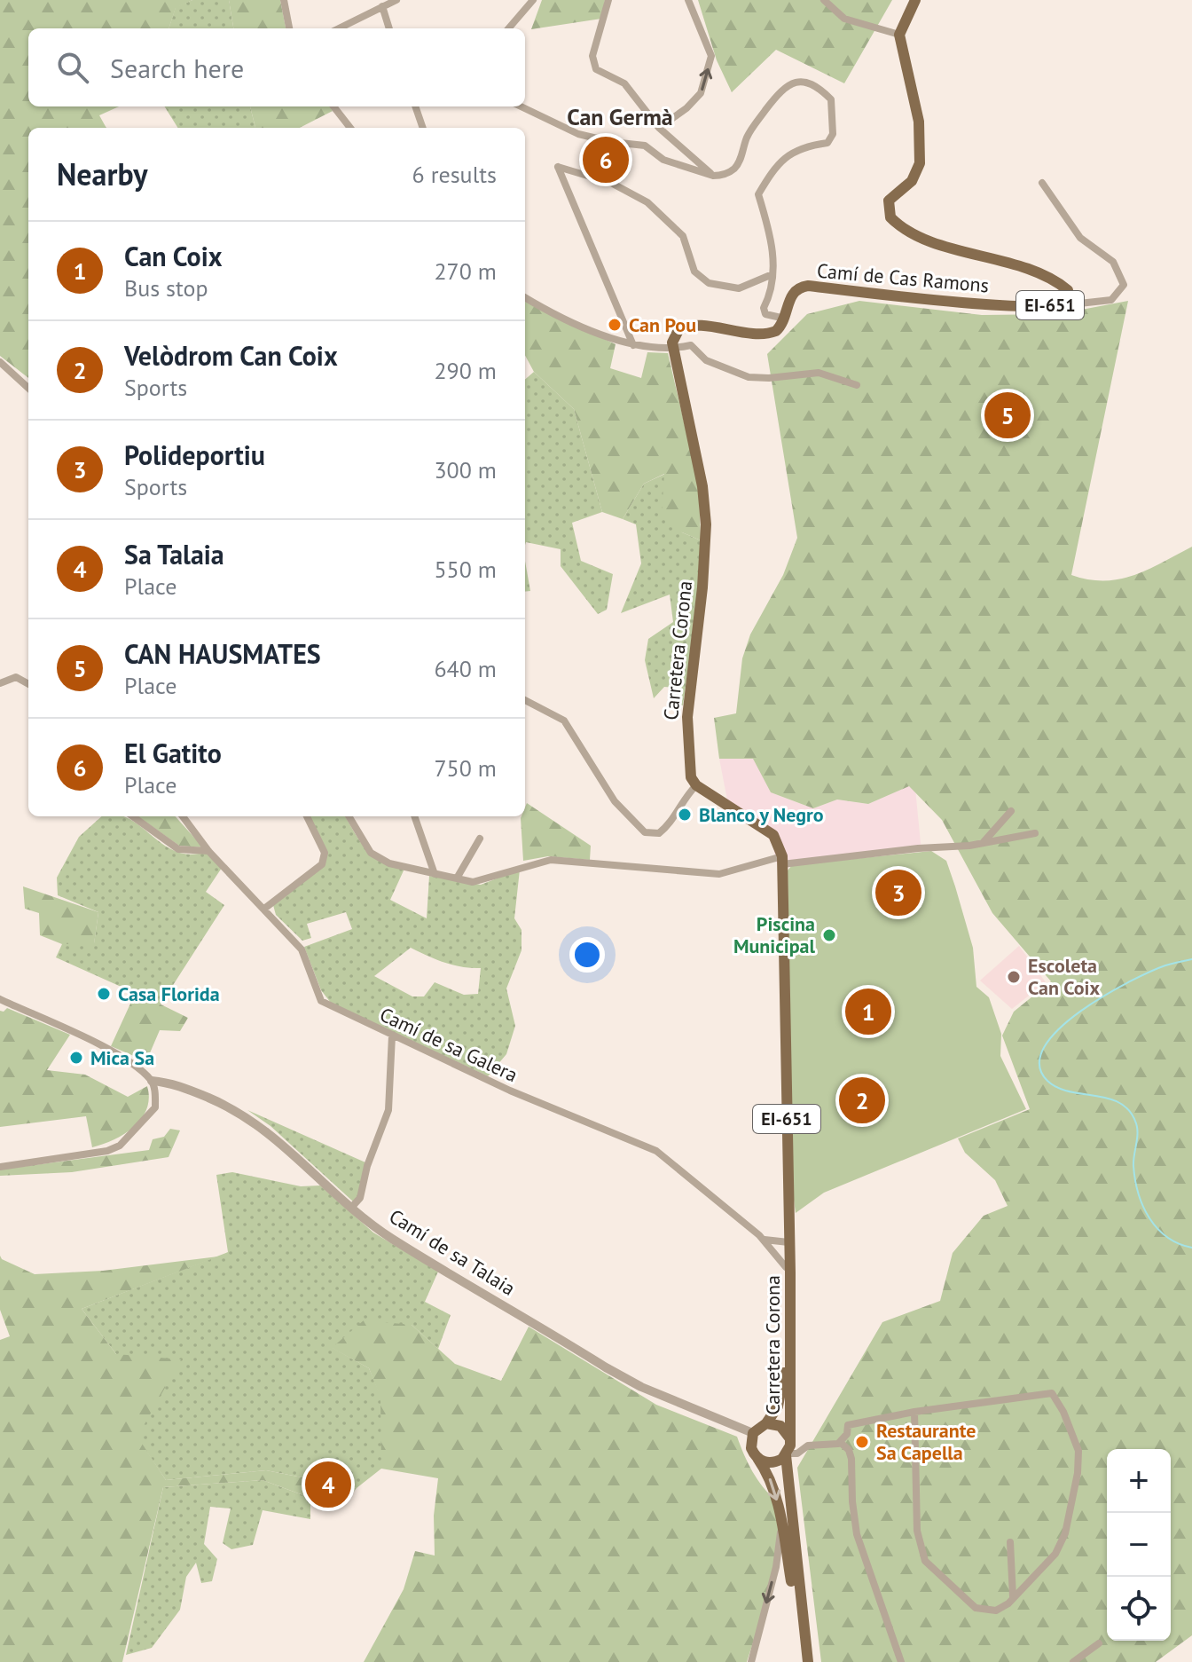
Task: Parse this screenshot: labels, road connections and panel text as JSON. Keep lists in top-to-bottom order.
{
  "streets": {
    "main road": ["Camí de Cas Ramons", "EI-651", "Carretera Corona"],
    "street": ["Camí de sa Galera", "Camí de sa Talaia"]
  },
  "crossings": [
    ["EI-651", "Carretera Corona"],
    ["EI-651", "Camí de sa Talaia"],
    ["Carretera Corona", "Camí de sa Galera"],
    ["Carretera Corona", "Camí de sa Talaia"]
  ],
  "districts": ["Can Germà"],
  "places": [
    "Can Pou",
    "Blanco y Negro",
    "Piscina Municipal",
    "Escoleta Can Coix",
    "Casa Florida",
    "Mica Sa",
    "Restaurante Sa Capella"
  ],
  "page": {
    "search": "Search here",
    "heading": ["Nearby", "6 results"],
    "pins": [
      "6",
      "5",
      "3",
      "1",
      "2",
      "4"
    ],
    "list": [
      {
        "mark": "1",
        "name": "Can Coix",
        "note": "Bus stop",
        "value": "270 m"
      },
      {
        "mark": "2",
        "name": "Velòdrom Can Coix",
        "note": "Sports",
        "value": "290 m"
      },
      {
        "mark": "3",
        "name": "Polideportiu",
        "note": "Sports",
        "value": "300 m"
      },
      {
        "mark": "4",
        "name": "Sa Talaia",
        "note": "Place",
        "value": "550 m"
      },
      {
        "mark": "5",
        "name": "CAN HAUSMATES",
        "note": "Place",
        "value": "640 m"
      },
      {
        "mark": "6",
        "name": "El Gatito",
        "note": "Place",
        "value": "750 m"
      }
    ],
    "map_buttons": ["+", "−"]
  }
}
